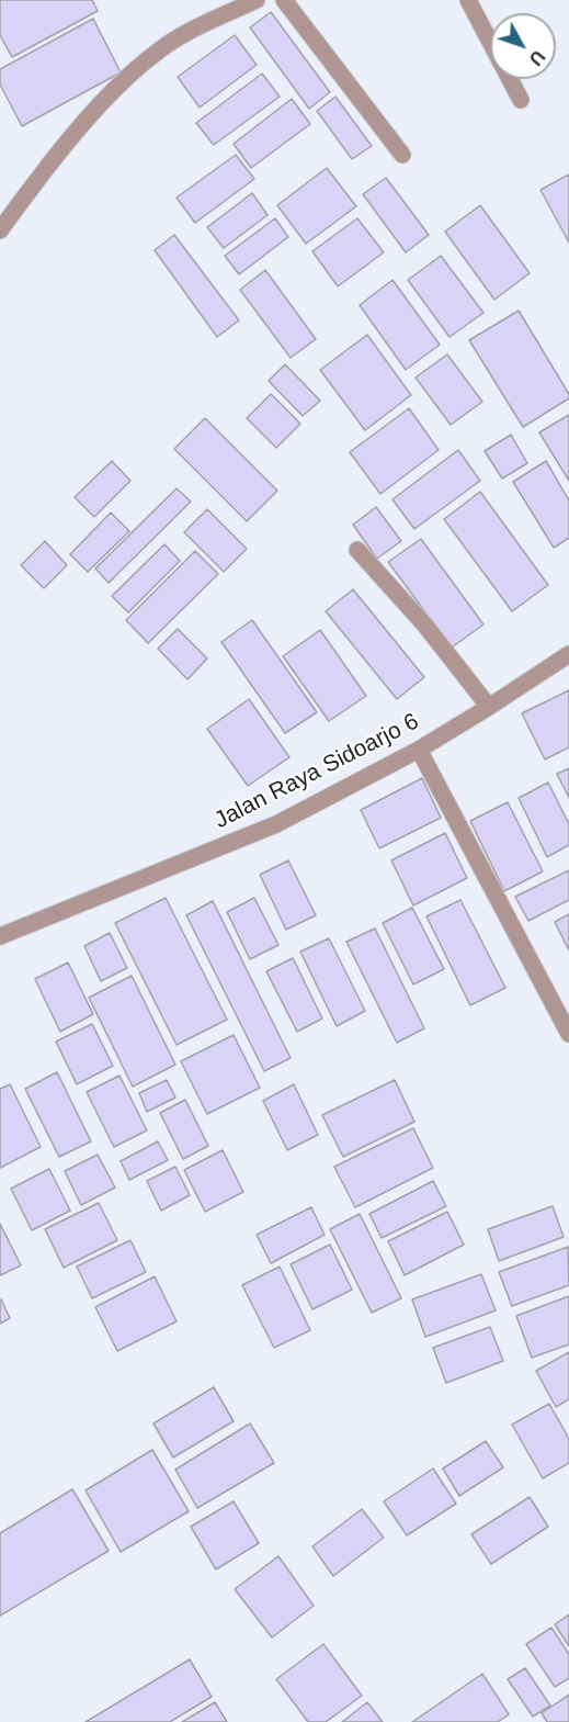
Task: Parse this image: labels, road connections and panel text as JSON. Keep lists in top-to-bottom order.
{
  "streets": {
    "street": ["Jalan Raya Sidoarjo 6"]
  },
  "north": "bottom right"
}
